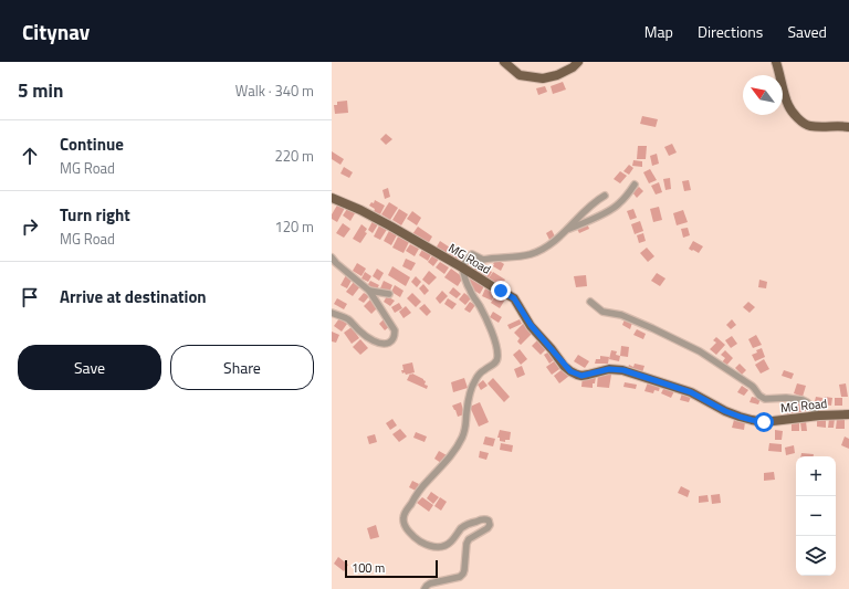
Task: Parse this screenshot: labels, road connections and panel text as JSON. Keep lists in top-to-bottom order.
{
  "streets": {
    "main road": ["MG Road"]
  },
  "scale_bar": "100 m",
  "north": "top left",
  "page": {
    "header": "Citynav",
    "nav": ["Map", "Directions", "Saved"],
    "heading": ["5 min", "Walk · 340 m"],
    "list": [
      ["Continue", "MG Road", "220 m"],
      ["Turn right", "MG Road", "120 m"],
      "Arrive at destination"
    ],
    "buttons": ["Save", "Share"],
    "map_buttons": ["+", "−"],
    "scale": "100 m"
  }
}
